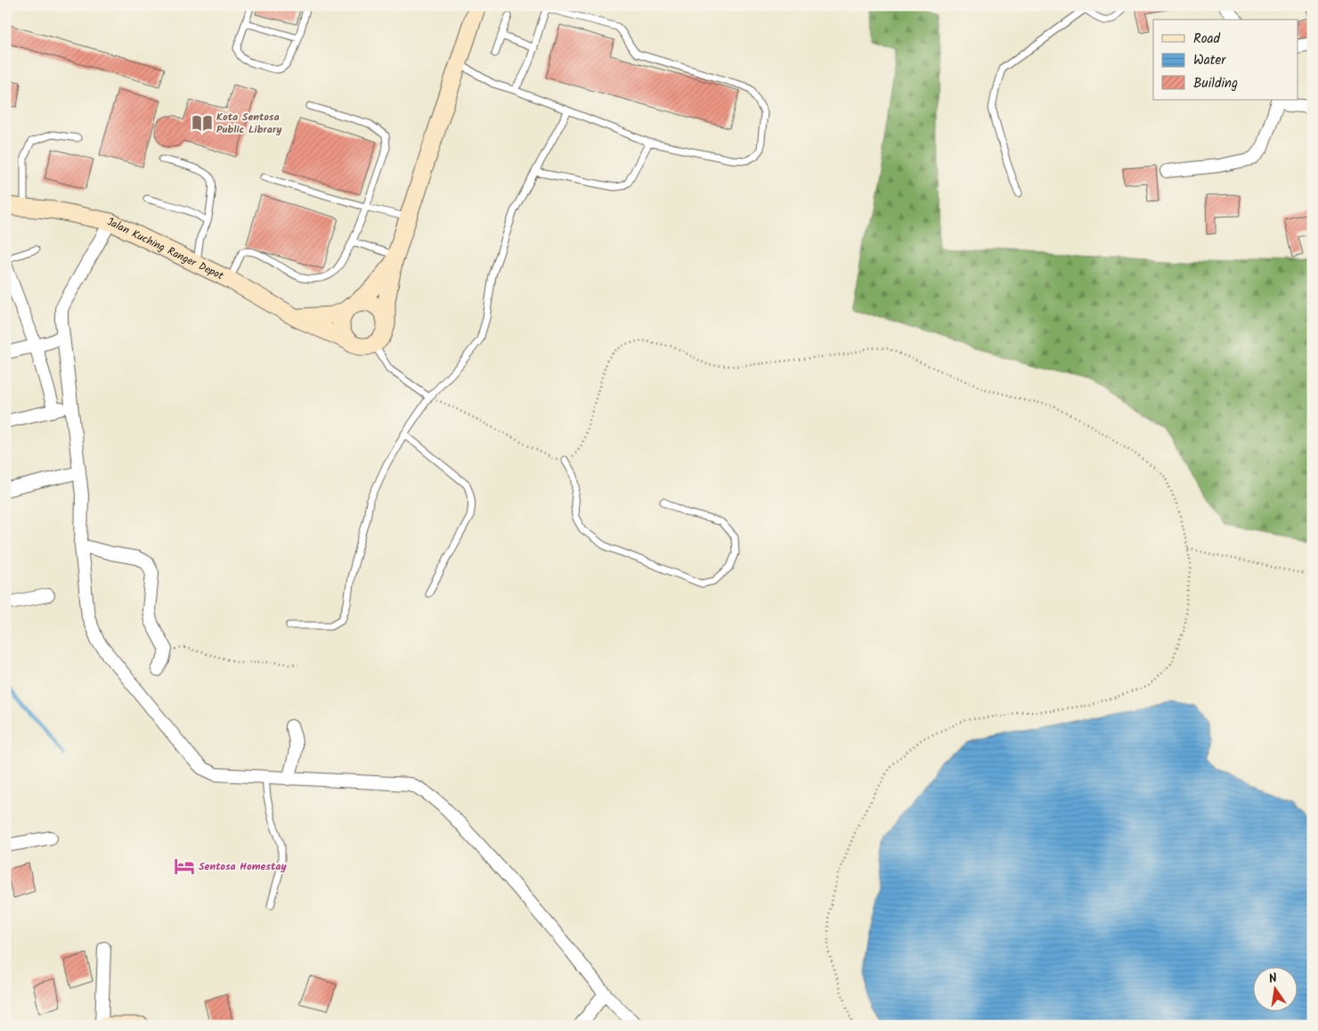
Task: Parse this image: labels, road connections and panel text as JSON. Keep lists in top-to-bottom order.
{
  "streets": {
    "street": ["Jalan Kuching Ranger Depot"]
  },
  "places": {
    "library": ["Kota Sentosa Public Library"],
    "hotel": ["Sentosa Homestay"]
  },
  "legend": ["Road", "Water", "Building"],
  "north": "top"
}
